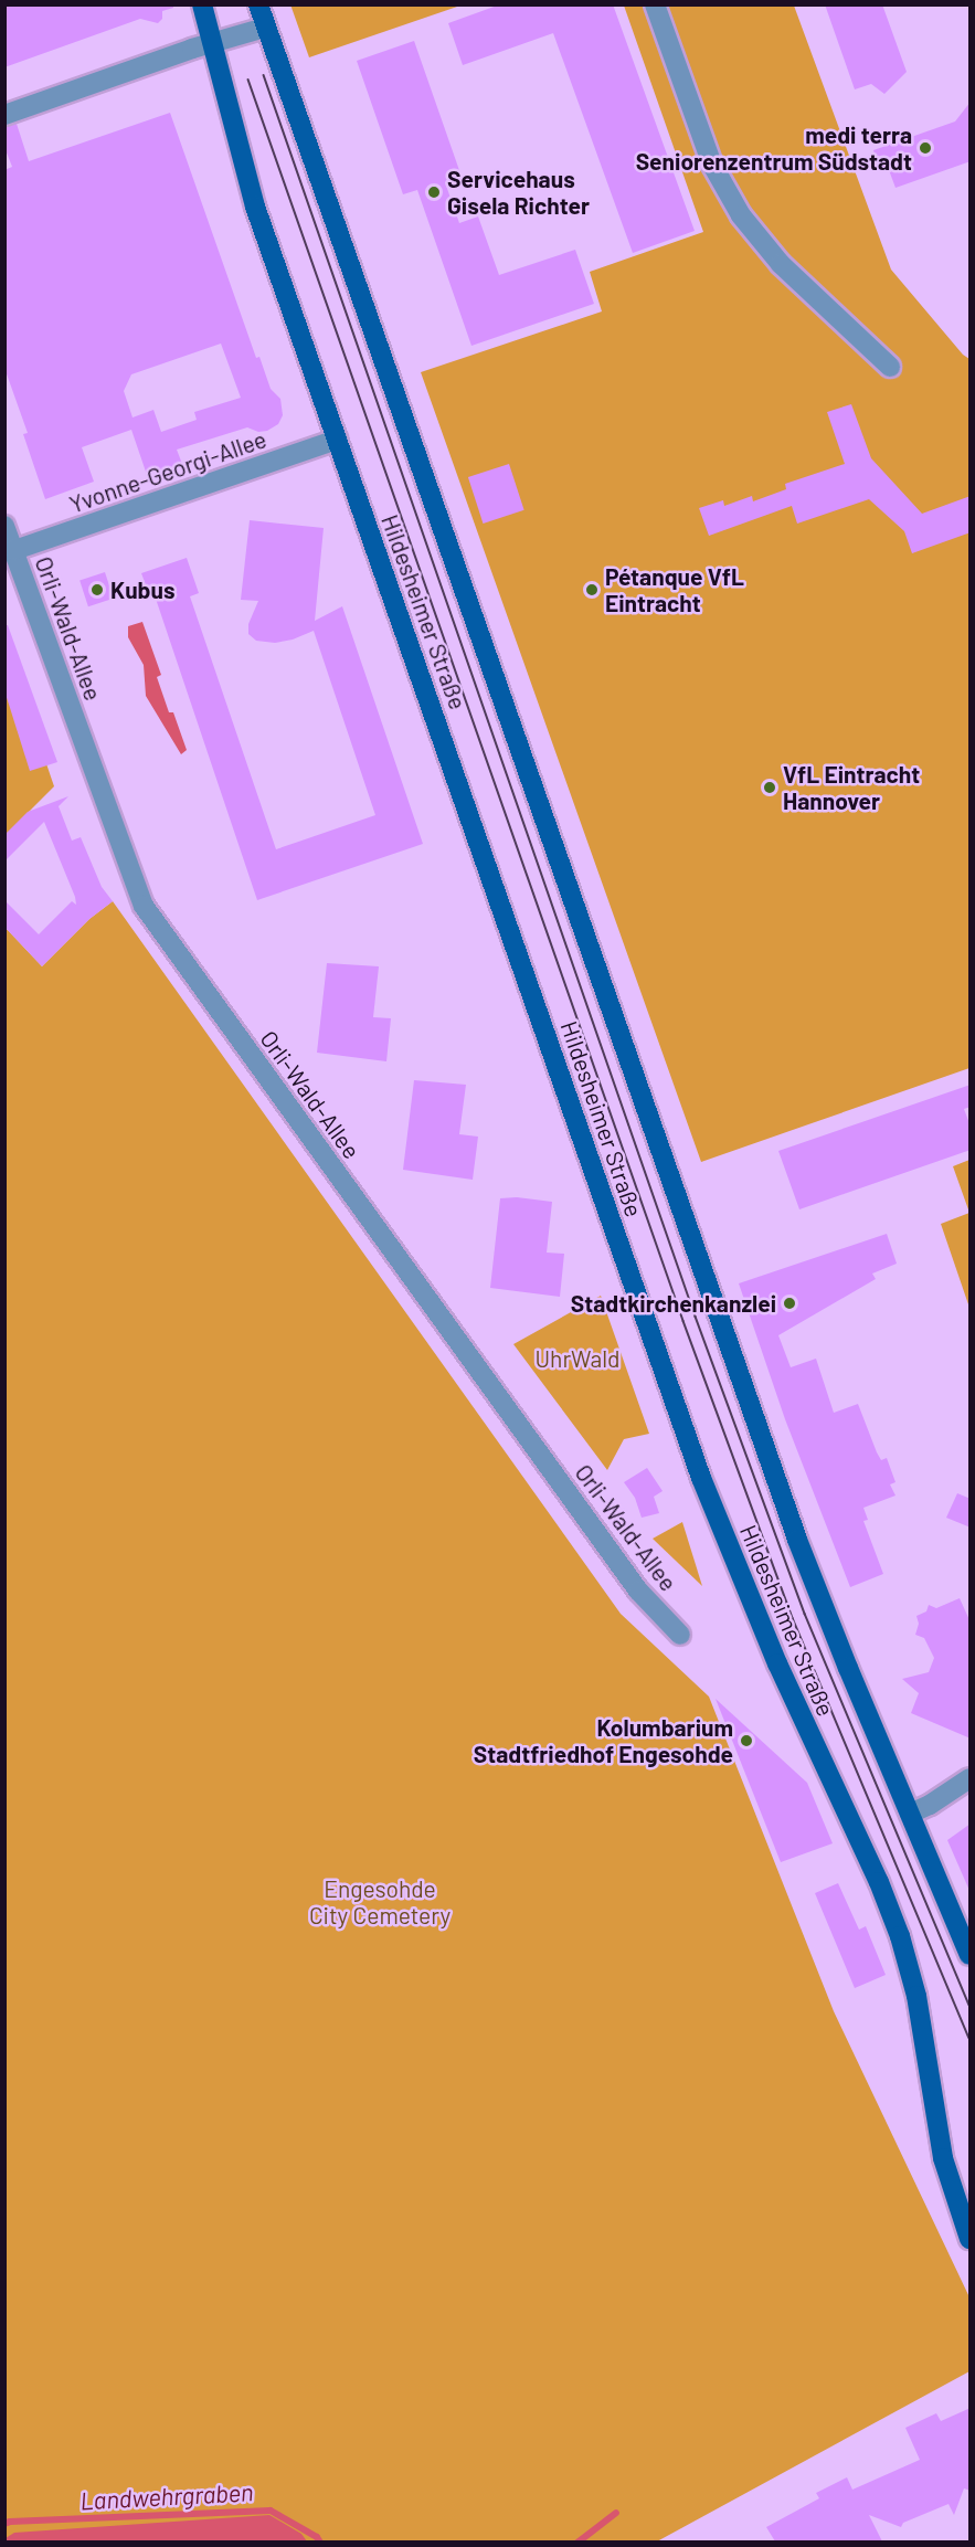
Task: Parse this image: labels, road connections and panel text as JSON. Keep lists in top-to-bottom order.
{
  "streets": {
    "main road": ["Hildesheimer Straße"],
    "street": ["Yvonne-Georgi-Allee", "Orli-Wald-Allee"]
  },
  "crossings": [
    ["Yvonne-Georgi-Allee", "Hildesheimer Straße"],
    ["Yvonne-Georgi-Allee", "Orli-Wald-Allee"]
  ],
  "water": ["Landwehrgraben"],
  "parks": ["UhrWald", "Engesohde City Cemetery"],
  "places": [
    "medi terra Seniorenzentrum Südstadt",
    "Servicehaus Gisela Richter",
    "Kubus",
    "Pétanque VfL Eintracht",
    "VfL Eintracht Hannover",
    "Stadtkirchenkanzlei",
    "Kolumbarium Stadtfriedhof Engesohde"
  ]
}
